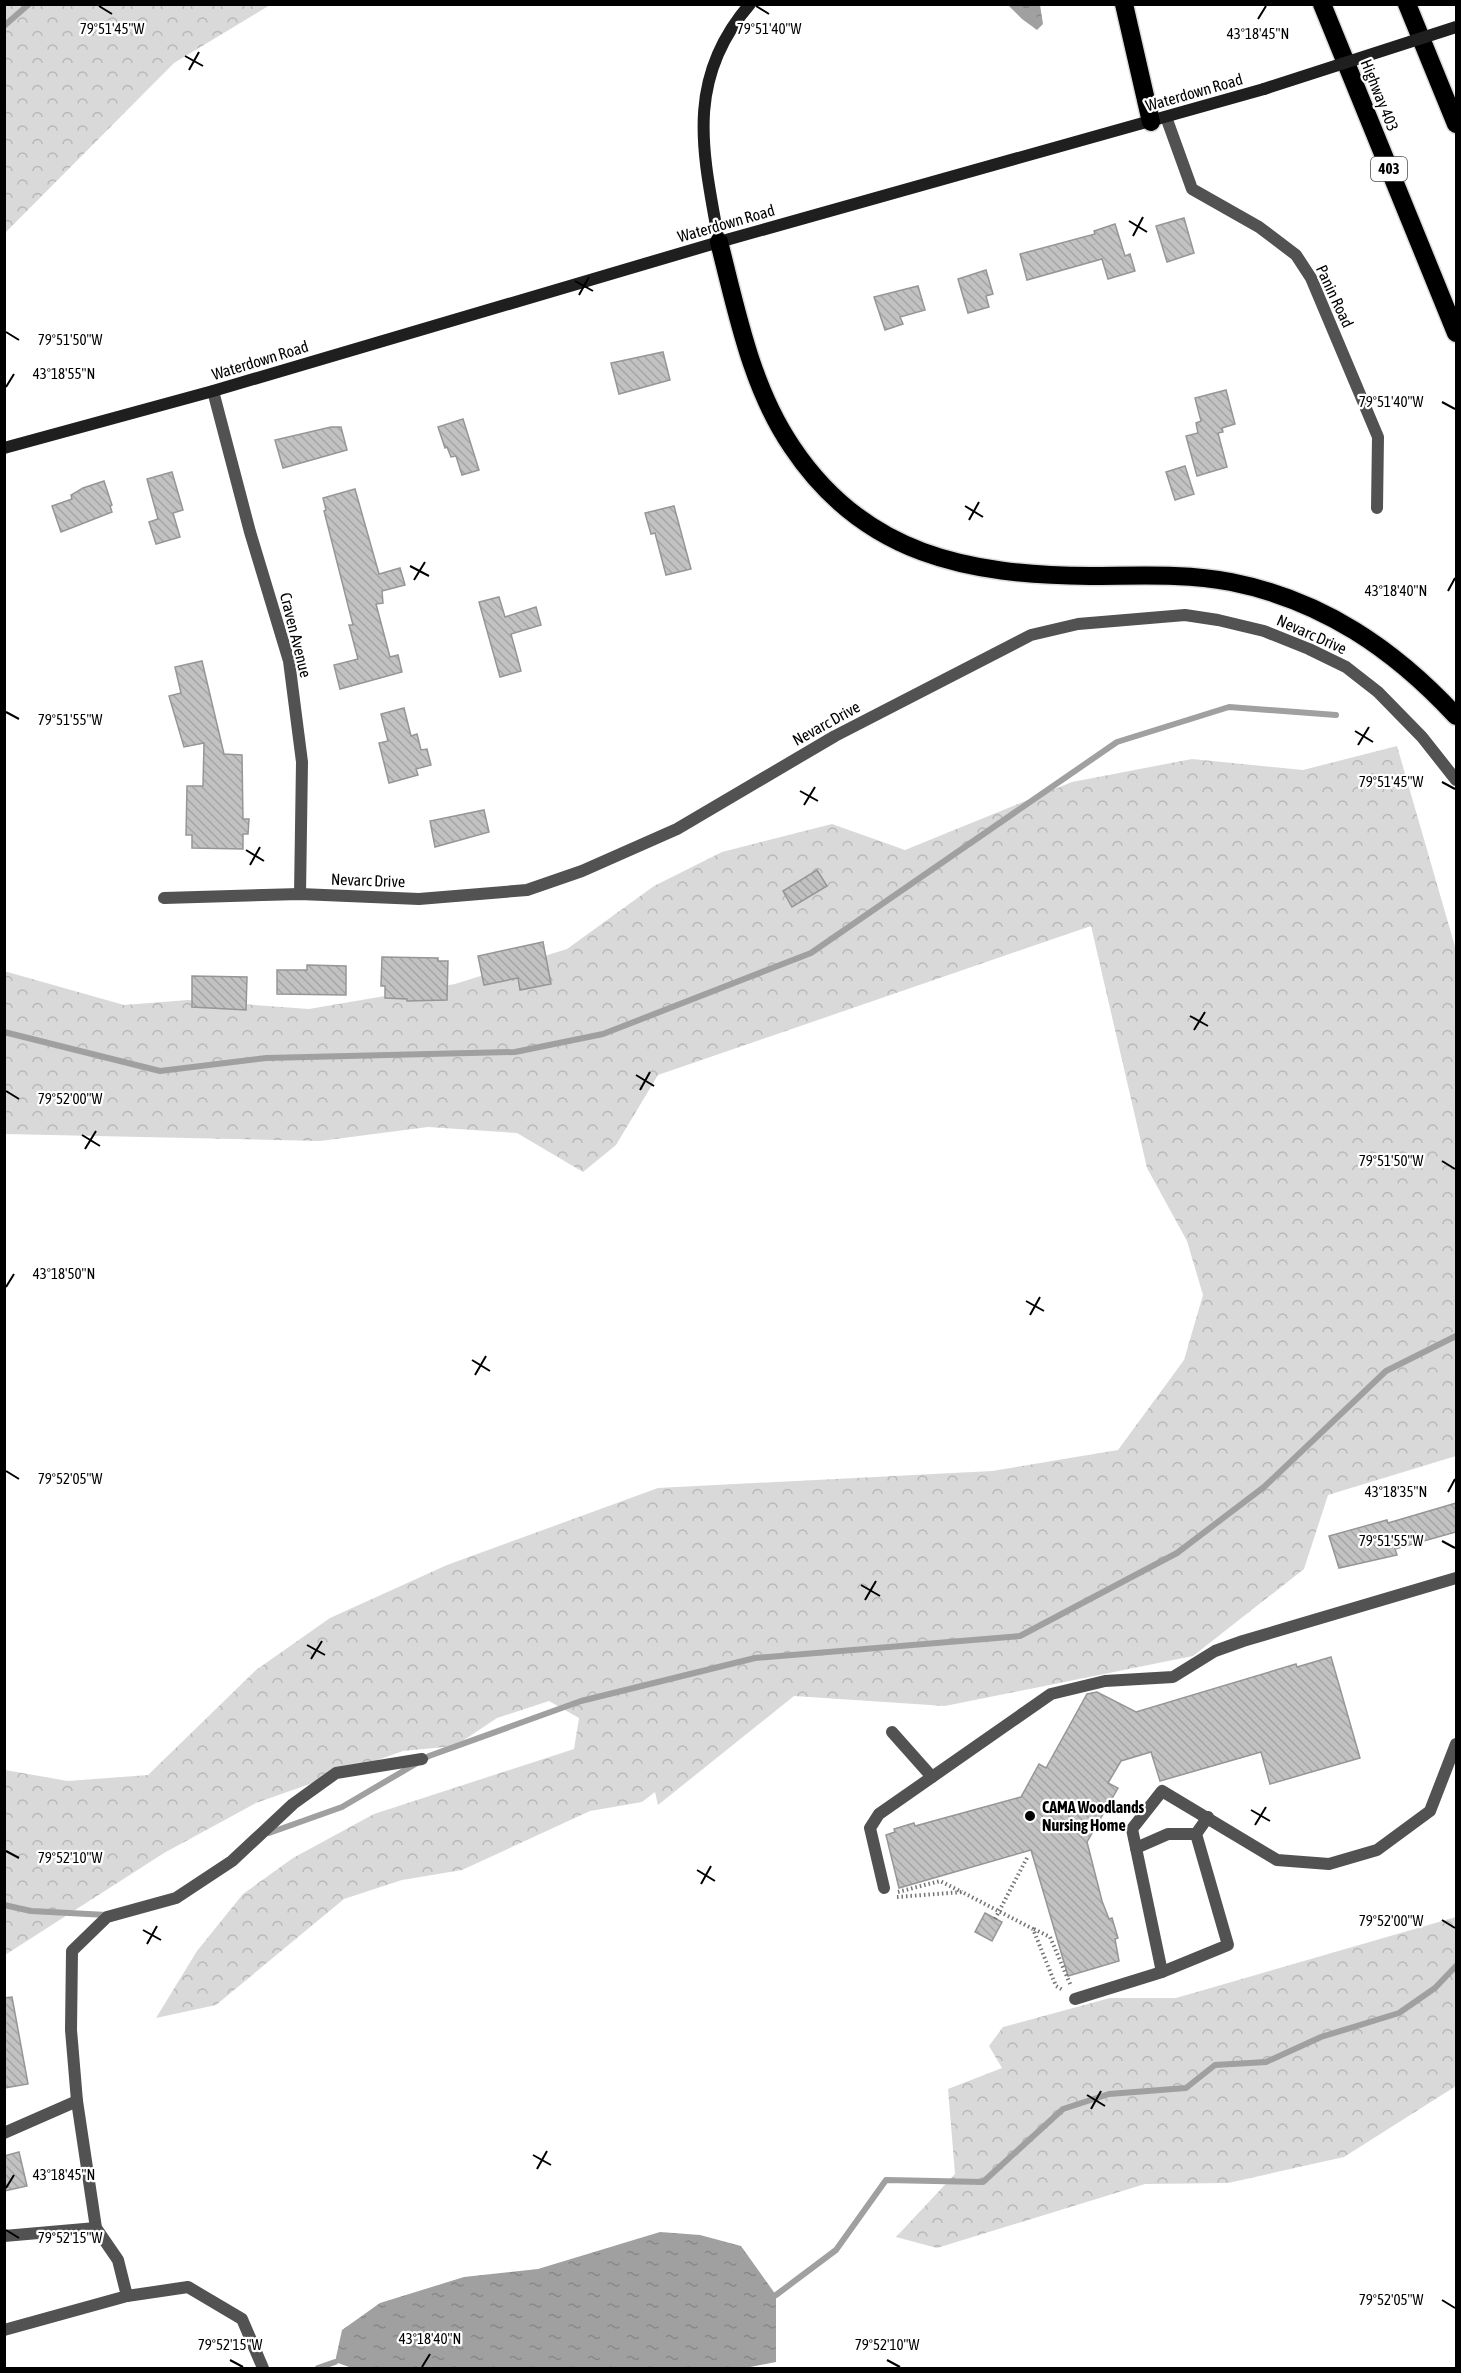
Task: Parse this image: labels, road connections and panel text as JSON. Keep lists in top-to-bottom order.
{
  "streets": {
    "highway": ["Highway 403", "403"],
    "main road": ["Waterdown Road"],
    "street": ["Panin Road", "Nevarc Drive", "Craven Avenue"]
  },
  "crossings": [
    ["Waterdown Road", "Panin Road"],
    ["Waterdown Road", "Craven Avenue"],
    ["Nevarc Drive", "Craven Avenue"]
  ],
  "places": ["CAMA Woodlands Nursing Home"],
  "coordinates": [
    "79°51'45\"W",
    "79°51'40\"W",
    "43°18'45\"N",
    "79°51'50\"W",
    "43°18'55\"N",
    "43°18'40\"N",
    "79°51'55\"W",
    "79°52'00\"W",
    "43°18'50\"N",
    "79°52'05\"W",
    "43°18'35\"N",
    "79°52'10\"W",
    "79°52'15\"W"
  ]
}
